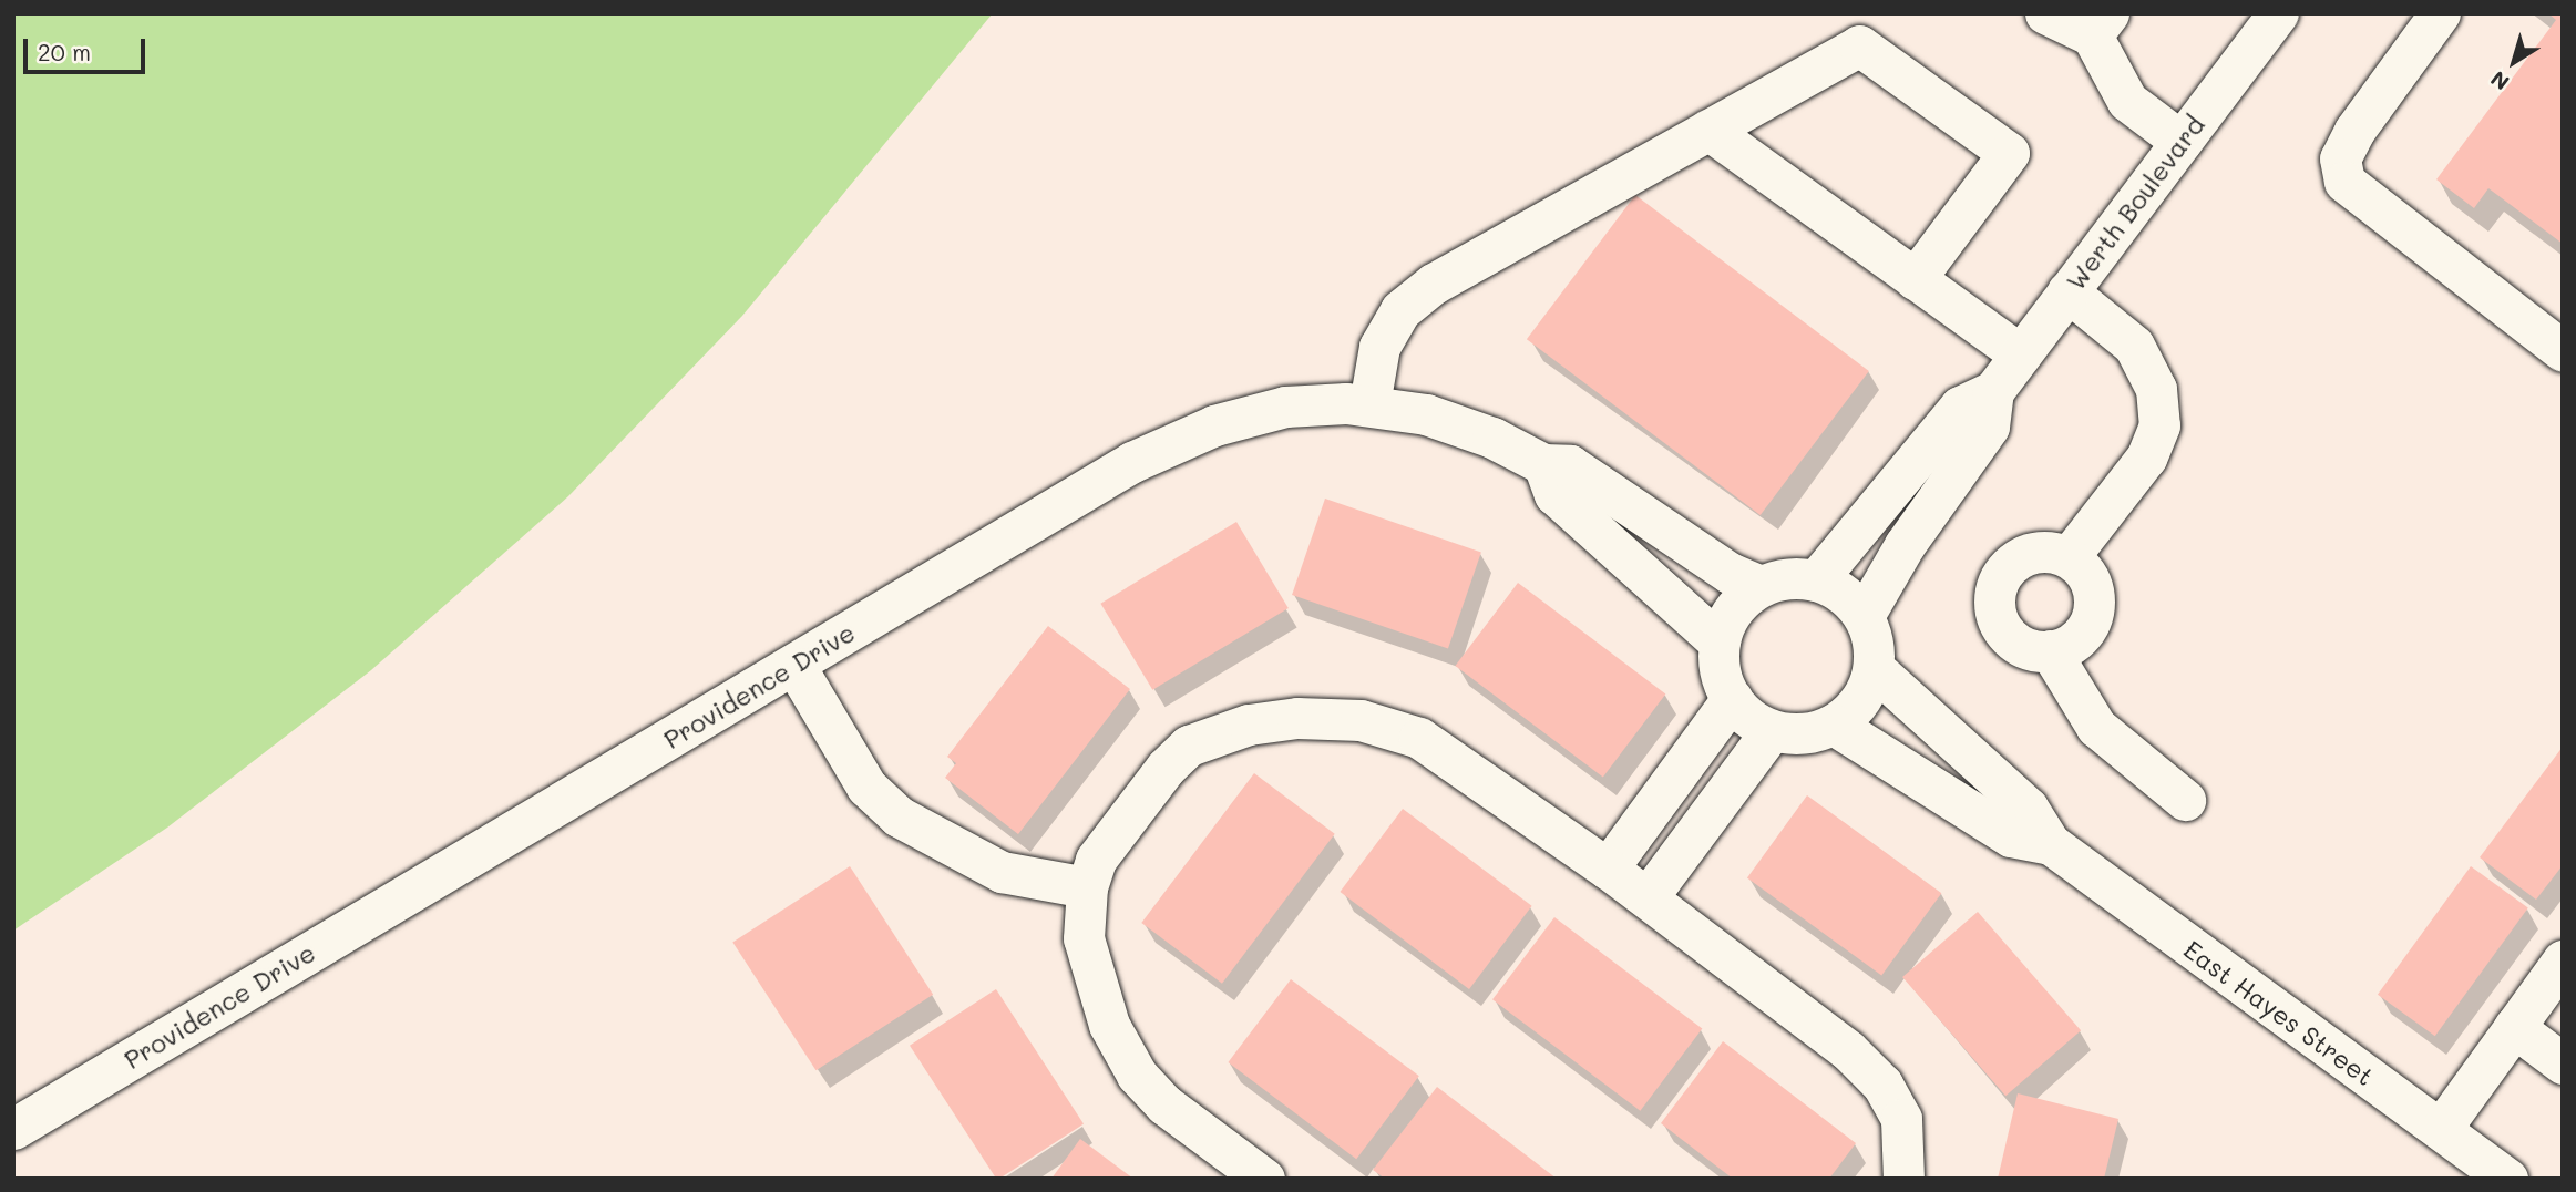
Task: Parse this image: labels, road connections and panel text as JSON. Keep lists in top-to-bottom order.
{
  "streets": {
    "street": ["Werth Boulevard", "Providence Drive", "East Hayes Street"]
  },
  "crossings": [
    ["Werth Boulevard", "Providence Drive"],
    ["Werth Boulevard", "East Hayes Street"],
    ["Providence Drive", "East Hayes Street"]
  ],
  "scale_bar": "20 m",
  "north": "bottom left"
}
